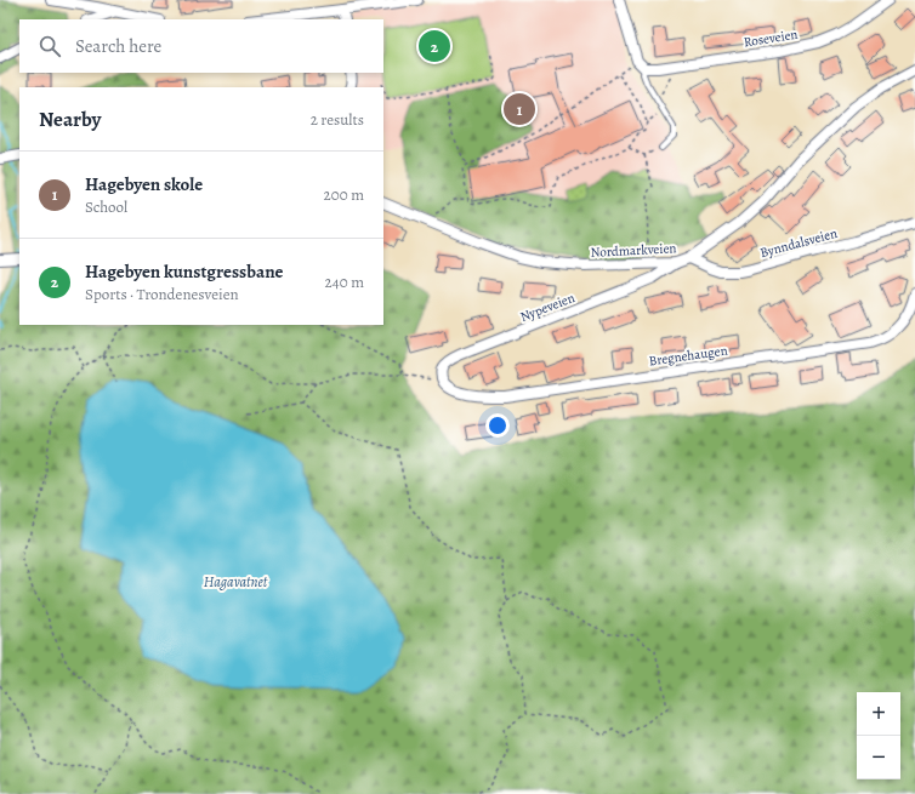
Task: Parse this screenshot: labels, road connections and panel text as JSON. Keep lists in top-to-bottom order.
{
  "streets": {
    "street": [
      "Roseveien",
      "Bynndalsveien",
      "Nordmarkveien",
      "Nypeveien",
      "Bregnehaugen"
    ]
  },
  "crossings": [
    ["Bynndalsveien", "Nordmarkveien"],
    ["Nordmarkveien", "Nypeveien"],
    ["Nypeveien", "Bregnehaugen"]
  ],
  "water": ["Hagavatnet"],
  "page": {
    "search": "Search here",
    "pins": ["2", "1"],
    "heading": ["Nearby", "2 results"],
    "list": [
      {
        "mark": "1",
        "name": "Hagebyen skole",
        "note": "School",
        "value": "200 m"
      },
      {
        "mark": "2",
        "name": "Hagebyen kunstgressbane",
        "note": "Sports · Trondenesveien",
        "value": "240 m"
      }
    ],
    "map_buttons": ["+", "−"]
  }
}
